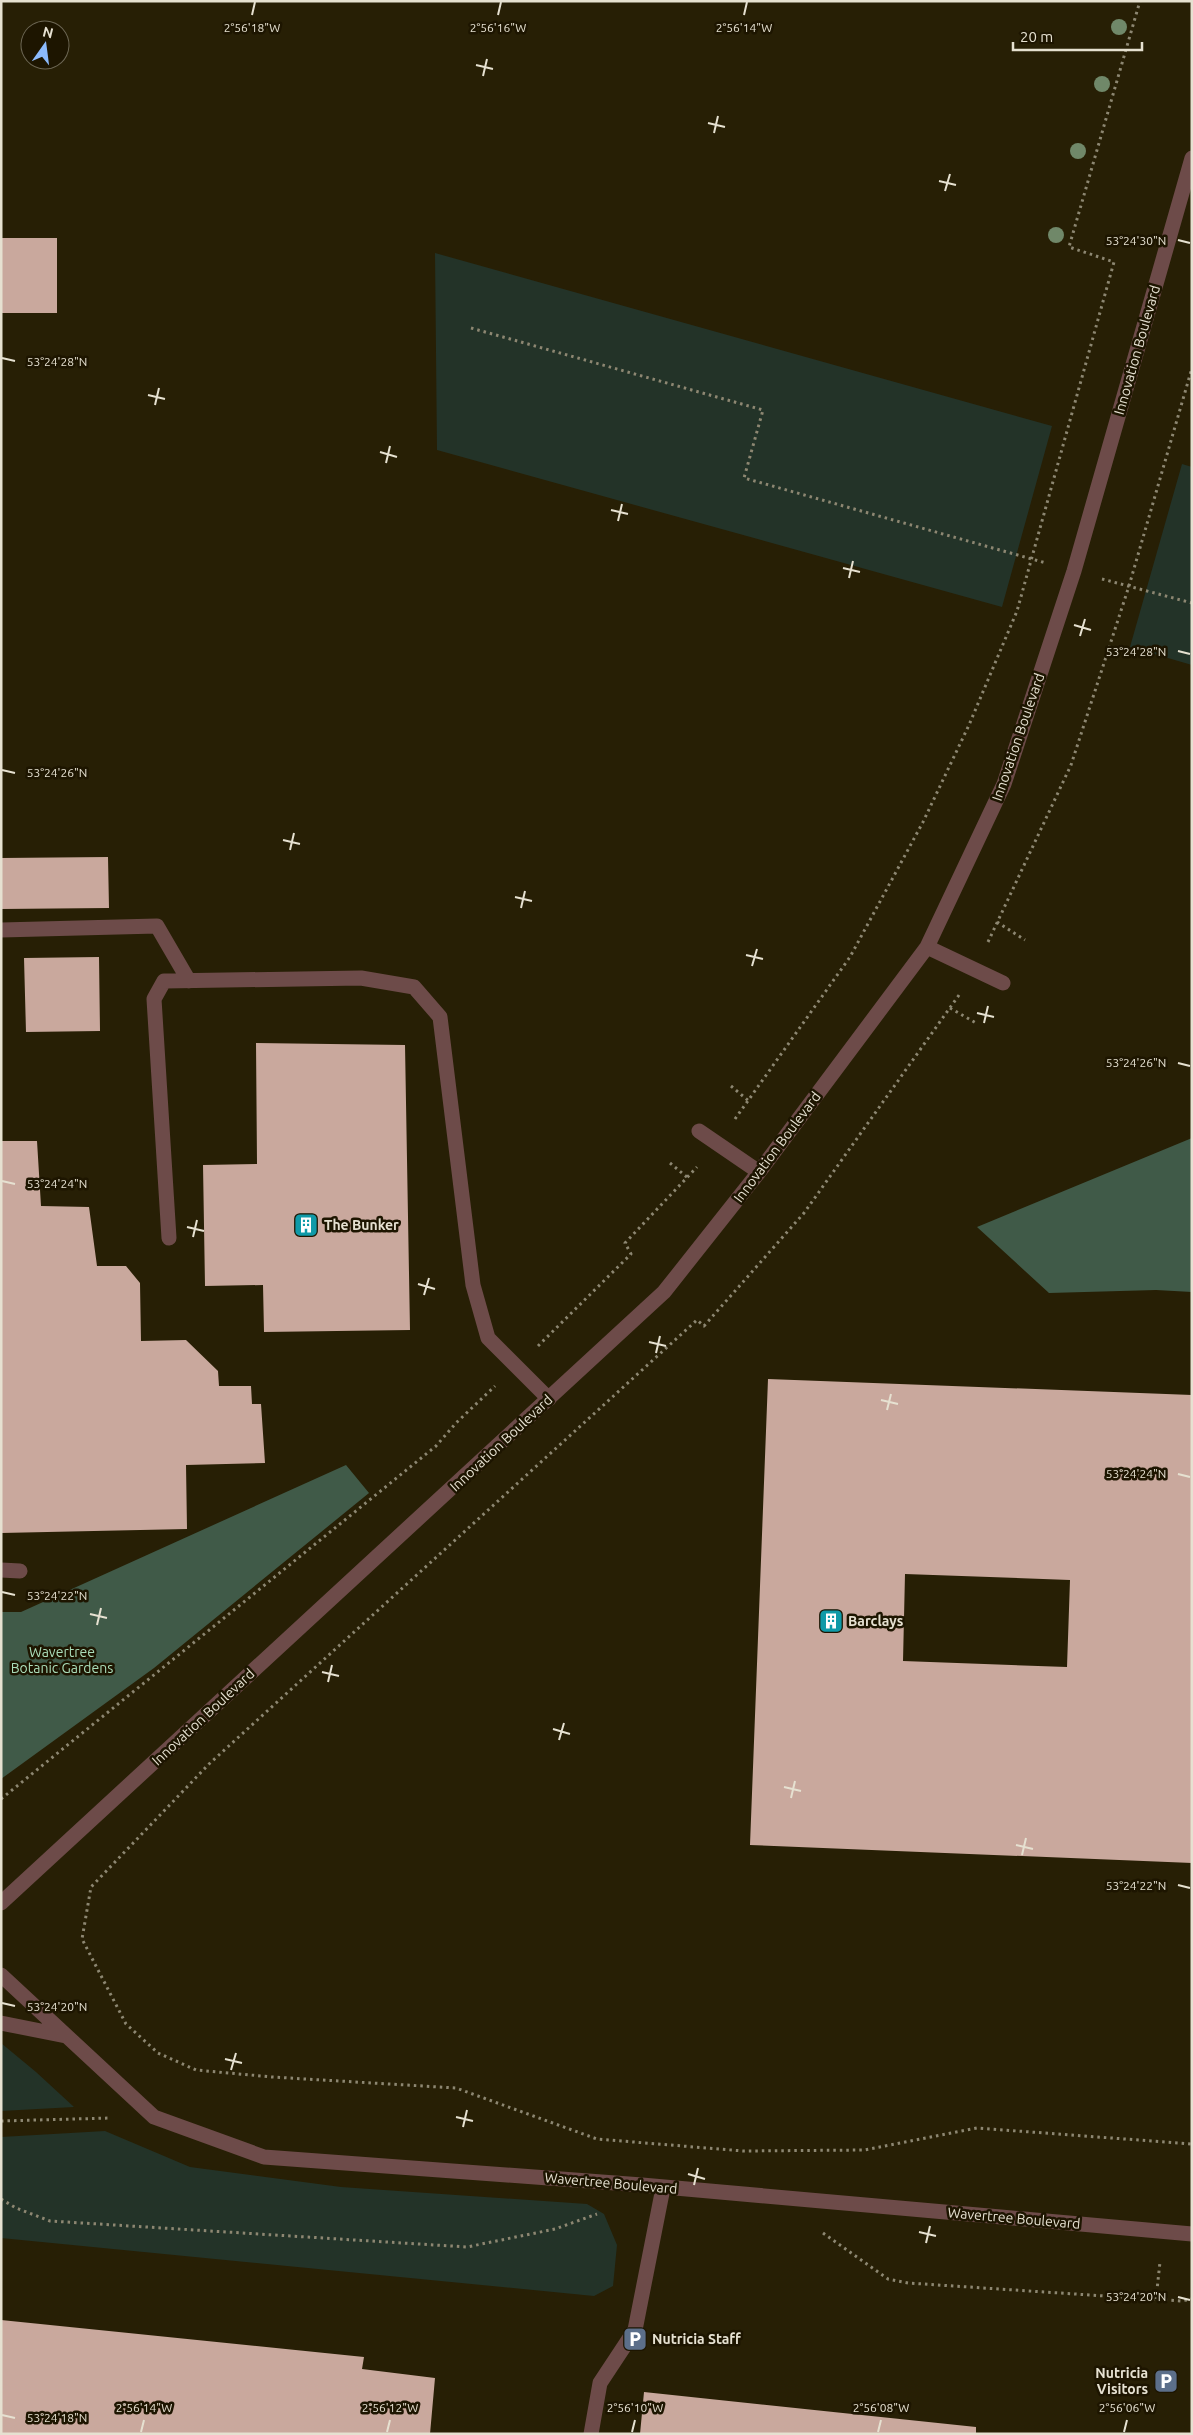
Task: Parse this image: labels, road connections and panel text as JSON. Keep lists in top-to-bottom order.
{
  "streets": {
    "street": ["Innovation Boulevard", "Wavertree Boulevard"]
  },
  "parks": ["Wavertree Botanic Gardens"],
  "places": {
    "building": ["The Bunker", "Barclays"],
    "parking": ["Nutricia Staff", "Nutricia Visitors"]
  },
  "scale_bar": "20 m",
  "north": "top",
  "coordinates": [
    "2°56'18\"W",
    "2°56'16\"W",
    "2°56'14\"W",
    "53°24'30\"N",
    "53°24'28\"N",
    "53°24'26\"N",
    "53°24'24\"N",
    "53°24'22\"N",
    "53°24'20\"N",
    "2°56'12\"W",
    "2°56'10\"W",
    "2°56'08\"W",
    "2°56'06\"W",
    "53°24'18\"N"
  ]
}
